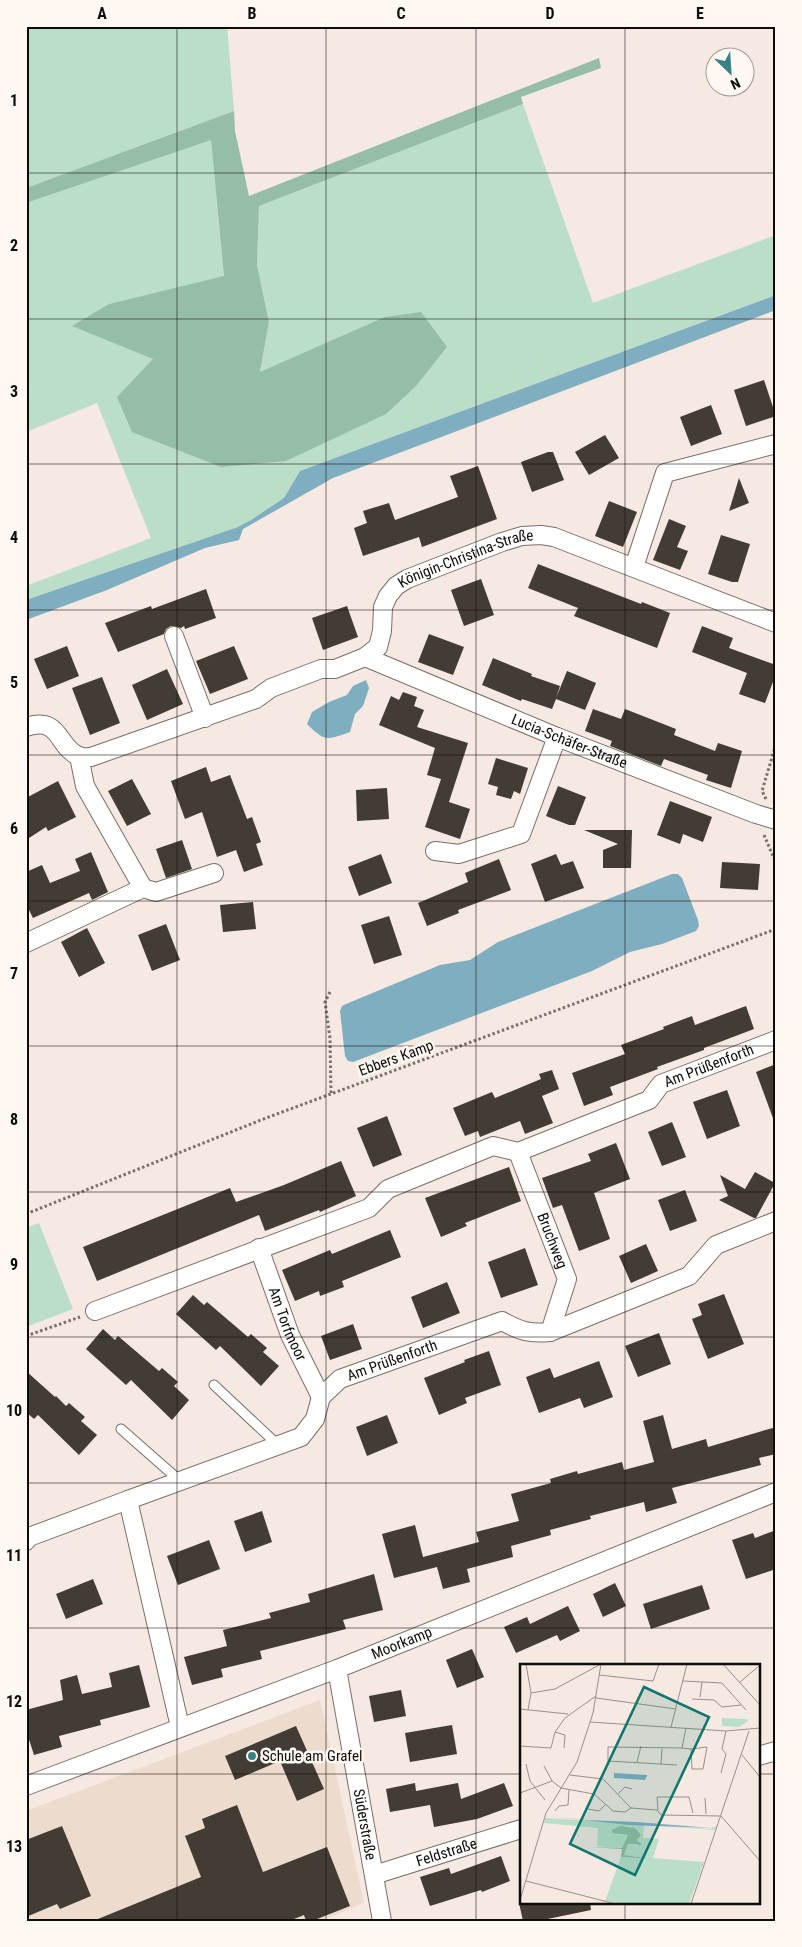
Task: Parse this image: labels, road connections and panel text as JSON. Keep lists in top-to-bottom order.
{
  "streets": {
    "street": [
      "Königin-Christina-Straße",
      "Lucia-Schäfer-Straße",
      "Am Prüßenforth",
      "Bruchweg",
      "Am Torfmoor",
      "Moorkamp",
      "Süderstraße",
      "Feldstraße"
    ],
    "path": ["Ebbers Kamp"]
  },
  "crossings": [
    ["Königin-Christina-Straße", "Lucia-Schäfer-Straße"],
    ["Am Prüßenforth", "Bruchweg"],
    ["Am Prüßenforth", "Am Torfmoor"],
    ["Moorkamp", "Süderstraße"],
    ["Süderstraße", "Feldstraße"]
  ],
  "places": ["Schule am Grafel"],
  "north": "bottom right",
  "grid": {
    "columns": [
      "A",
      "B",
      "C",
      "D",
      "E"
    ],
    "rows": [
      "1",
      "2",
      "3",
      "4",
      "5",
      "6",
      "7",
      "8",
      "9",
      "10",
      "11",
      "12",
      "13"
    ]
  }
}
